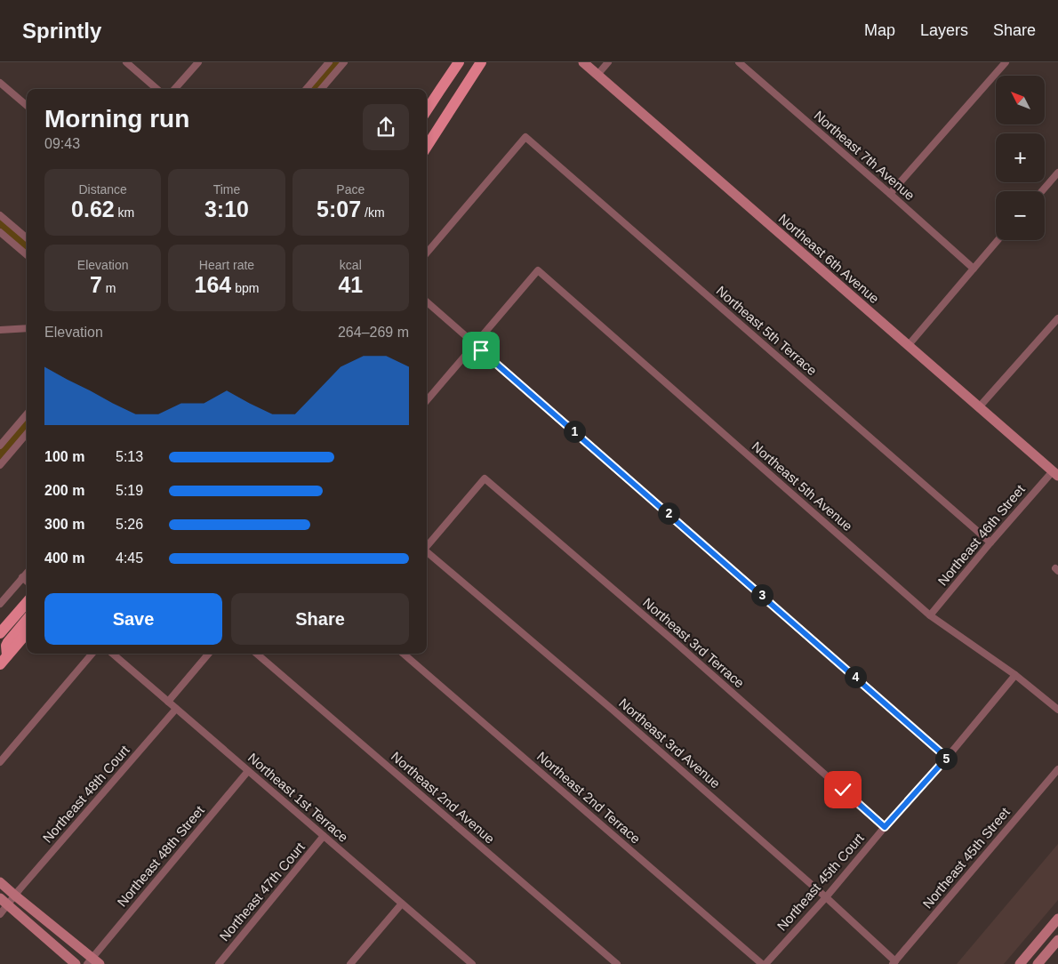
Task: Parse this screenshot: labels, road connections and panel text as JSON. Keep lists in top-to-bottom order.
{
  "streets": {
    "street": [
      "Northeast 7th Avenue",
      "Northeast 6th Avenue",
      "Northeast 5th Terrace",
      "Northeast 5th Avenue",
      "Northeast 46th Street",
      "Northeast 3rd Terrace",
      "Northeast 3rd Avenue",
      "Northeast 48th Court",
      "Northeast 1st Terrace",
      "Northeast 2nd Avenue",
      "Northeast 2nd Terrace",
      "Northeast 48th Street",
      "Northeast 45th Street",
      "Northeast 45th Court",
      "Northeast 47th Court"
    ]
  },
  "crossings": [
    ["Northeast 6th Avenue", "Northeast 46th Street"],
    ["Northeast 5th Terrace", "Northeast 46th Street"],
    ["Northeast 5th Avenue", "Northeast 46th Street"],
    ["Northeast 5th Avenue", "Northeast 45th Court"],
    ["Northeast 3rd Terrace", "Northeast 45th Court"],
    ["Northeast 3rd Avenue", "Northeast 45th Street"],
    ["Northeast 3rd Avenue", "Northeast 45th Court"],
    ["Northeast 48th Court", "Northeast 1st Terrace"],
    ["Northeast 1st Terrace", "Northeast 48th Street"],
    ["Northeast 1st Terrace", "Northeast 47th Court"],
    ["Northeast 2nd Terrace", "Northeast 45th Court"]
  ],
  "north": "top left",
  "page": {
    "header": "Sprintly",
    "nav": ["Map", "Layers", "Share"],
    "map_buttons": ["+", "−"],
    "heading": ["Morning run", "09:43"],
    "stats": [
      ["Distance", "0.62 km"],
      ["Time", "3:10"],
      ["Pace", "5:07 /km"],
      ["Elevation", "7 m"],
      ["Heart rate", "164 bpm"],
      ["kcal", "41"]
    ],
    "chart": ["Elevation", "264–269 m"],
    "pins": [
      "1",
      "2",
      "3",
      "4",
      "5"
    ],
    "list": [
      {
        "name": "100 m",
        "note": "5:13"
      },
      {
        "name": "200 m",
        "note": "5:19"
      },
      {
        "name": "300 m",
        "note": "5:26"
      },
      {
        "name": "400 m",
        "note": "4:45"
      }
    ],
    "buttons": ["Save", "Share"]
  }
}
